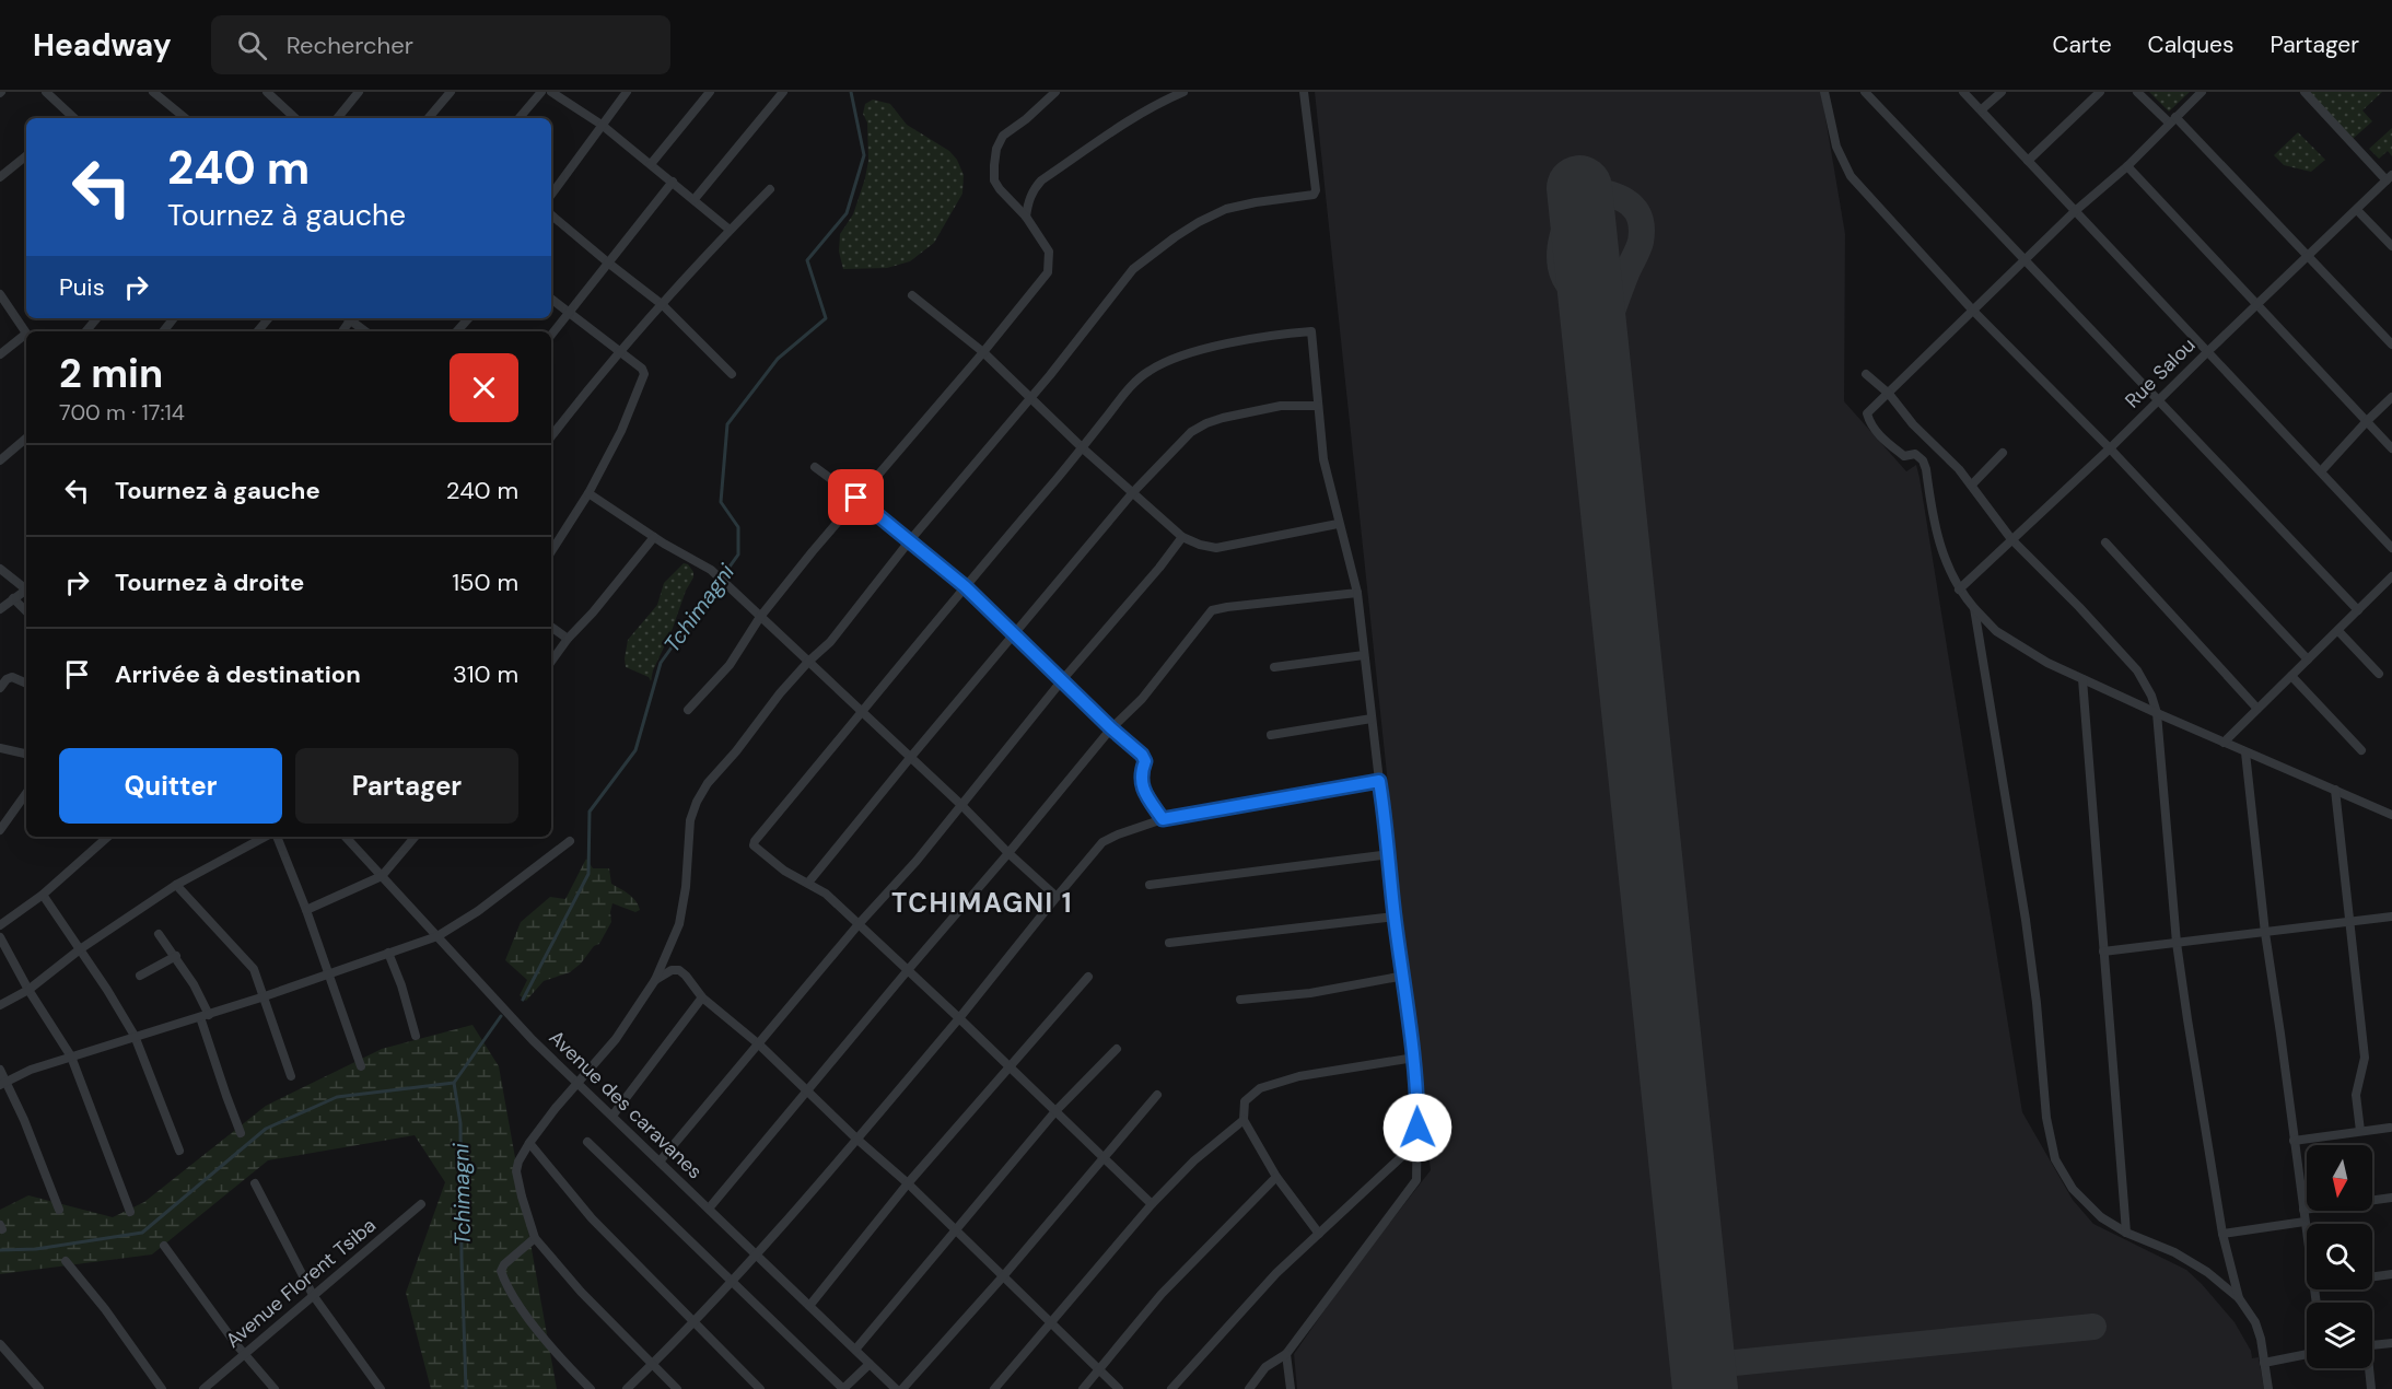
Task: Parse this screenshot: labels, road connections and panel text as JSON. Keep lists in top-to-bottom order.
{
  "streets": {
    "street": ["Rue Salou", "Avenue des caravanes", "Avenue Florent Tsiba"]
  },
  "districts": ["TCHIMAGNI 1"],
  "water": ["Tchimagni"],
  "north": "bottom",
  "page": {
    "header": "Headway",
    "search": "Rechercher",
    "nav": ["Carte", "Calques", "Partager"],
    "turn": ["240 m", "Tournez à gauche"],
    "then": "Puis",
    "heading": ["2 min", "700 m · 17:14"],
    "list": [
      {
        "name": "Tournez à gauche",
        "value": "240 m"
      },
      {
        "name": "Tournez à droite",
        "value": "150 m"
      },
      {
        "name": "Arrivée à destination",
        "value": "310 m"
      }
    ],
    "buttons": ["Quitter", "Partager"]
  }
}
